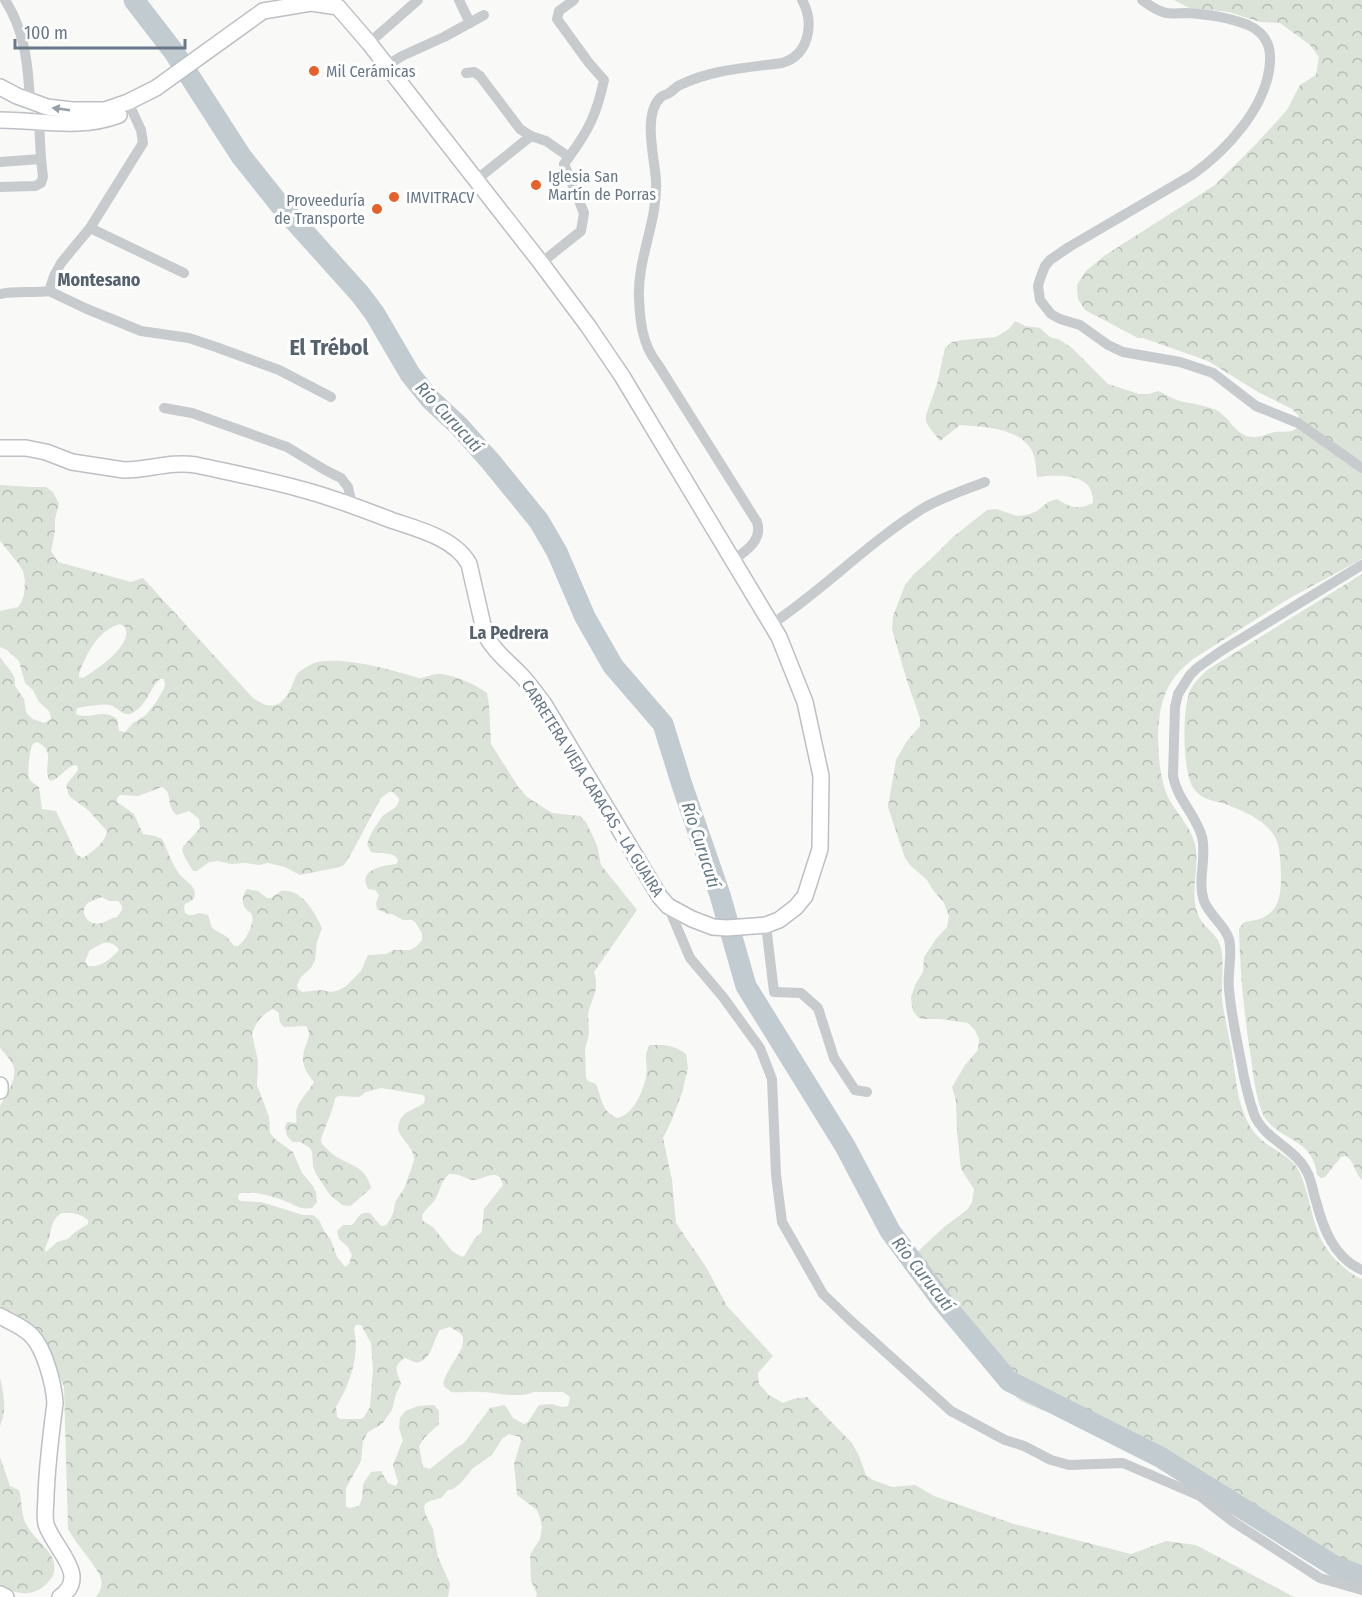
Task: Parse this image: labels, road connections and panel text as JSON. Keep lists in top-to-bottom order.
{
  "streets": {
    "main road": ["CARRETERA VIEJA CARACAS - LA GUAIRA"]
  },
  "districts": ["Montesano", "El Trébol", "La Pedrera"],
  "water": ["Río Curucutí"],
  "places": [
    "Mil Cerámicas",
    "Iglesia San Martín de Porras",
    "IMVITRACV",
    "Proveeduría de Transporte"
  ],
  "scale_bar": "100 m"
}
